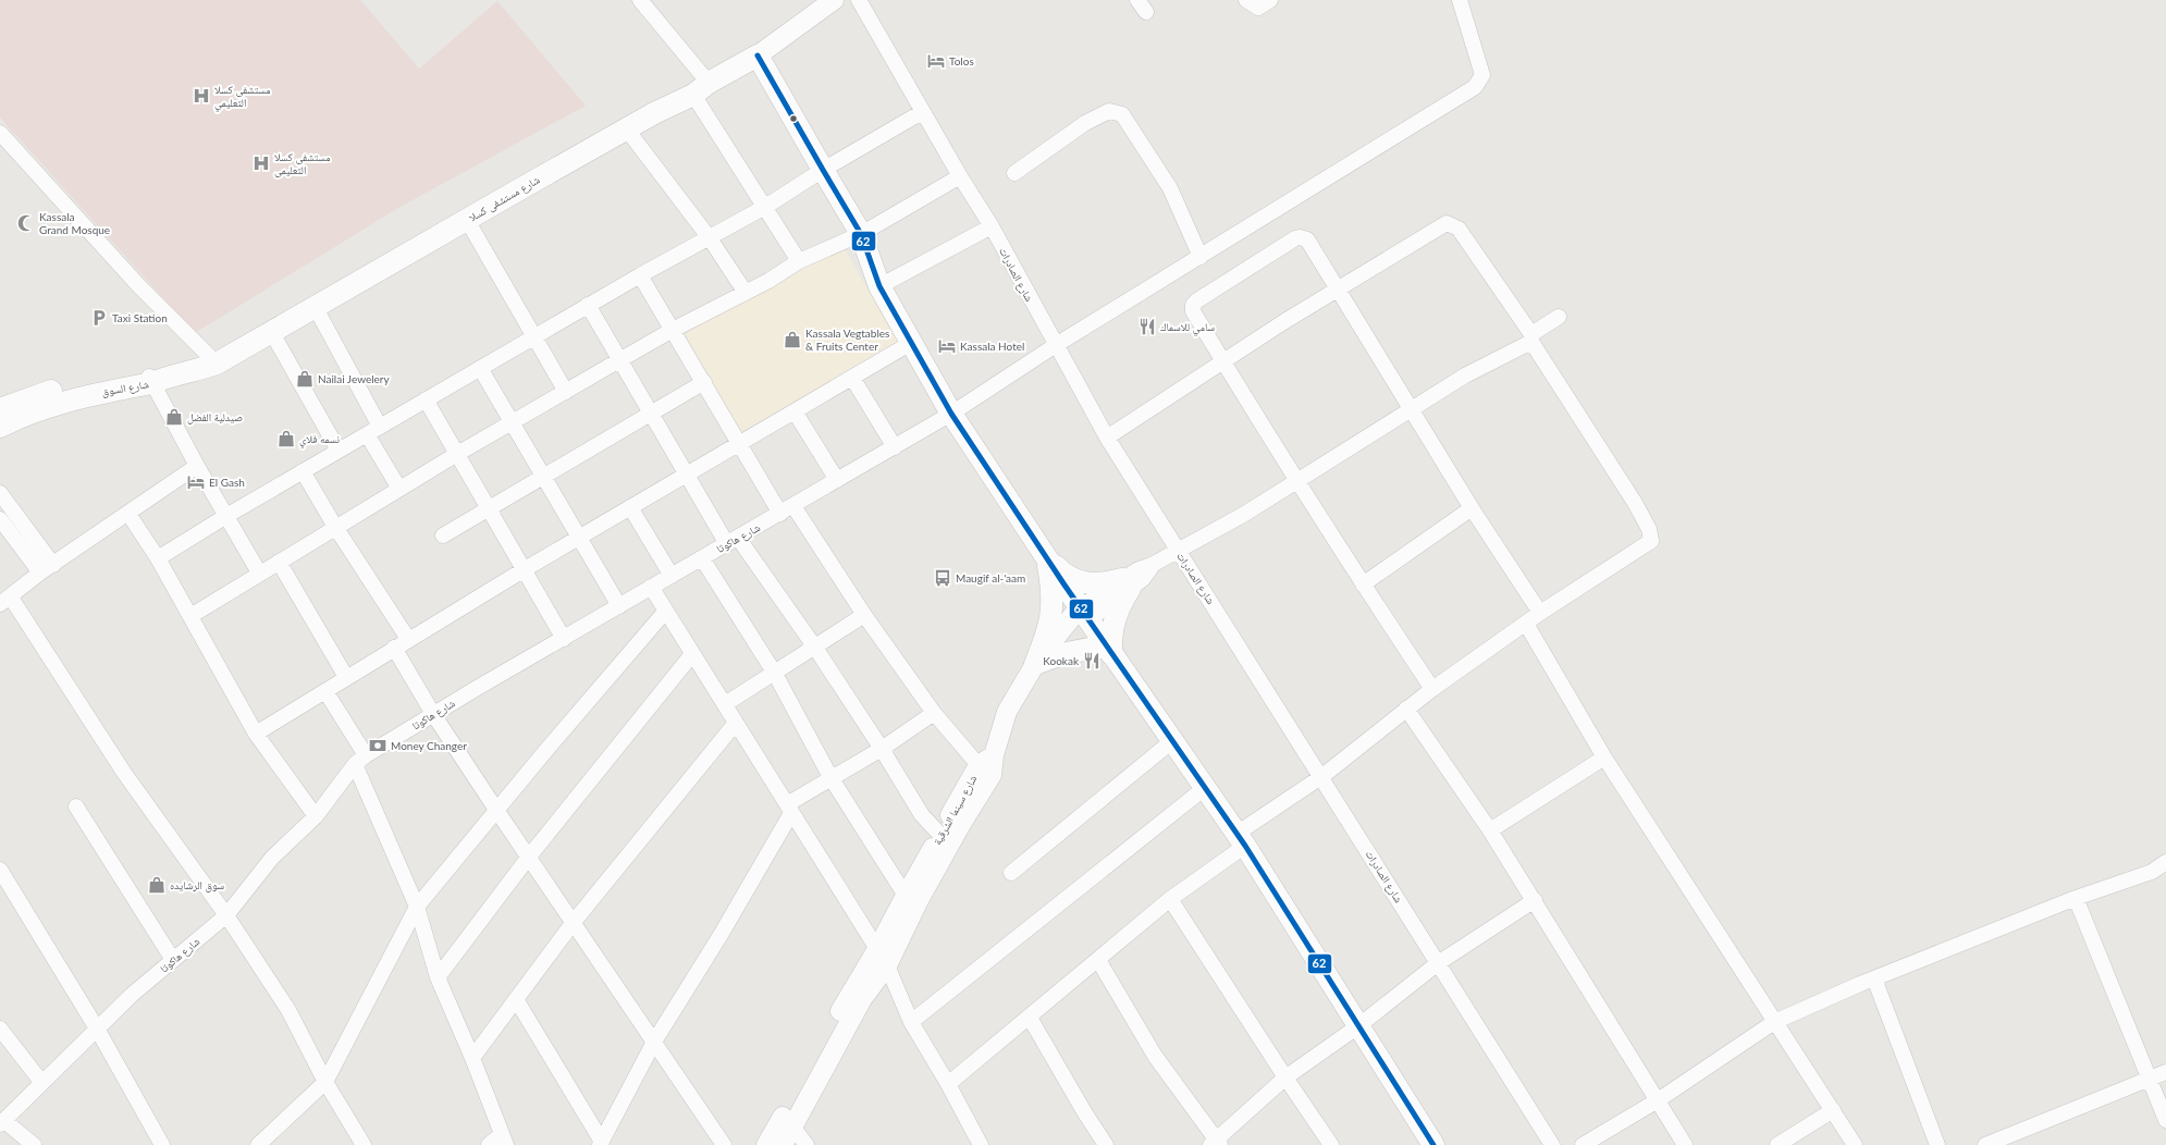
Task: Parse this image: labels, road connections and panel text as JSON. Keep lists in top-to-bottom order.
{
  "streets": {
    "main road": ["شارع مستشفى كسلا", "شارع السوق"],
    "street": ["شارع الصادرات", "شارع هاكوتا", "شارع سينما الشرقية"]
  },
  "crossings": [
    ["شارع مستشفى كسلا", "شارع السوق"],
    ["شارع الصادرات", "شارع هاكوتا"]
  ],
  "places": {
    "hotel": ["Tolos", "Kassala Hotel", "El Gash"],
    "hospital": ["مستشفى كسلا التعليمي", "مستشفى كسلا التعليمى"],
    "mosque": ["Kassala Grand Mosque"],
    "parking": ["Taxi Station"],
    "restaurant": ["سامي للاسماك", "Kookak"],
    "shop": [
      "Kassala Vegtables & Fruits Center",
      "Nailai Jewelery",
      "صيدلية الفضل",
      "نسمه فلاي",
      "سوق الرشايده"
    ],
    "bus stop": ["Maugif al-'aam"],
    "bank": ["Money Changer"]
  },
  "lines": ["transit line 62"]
}
